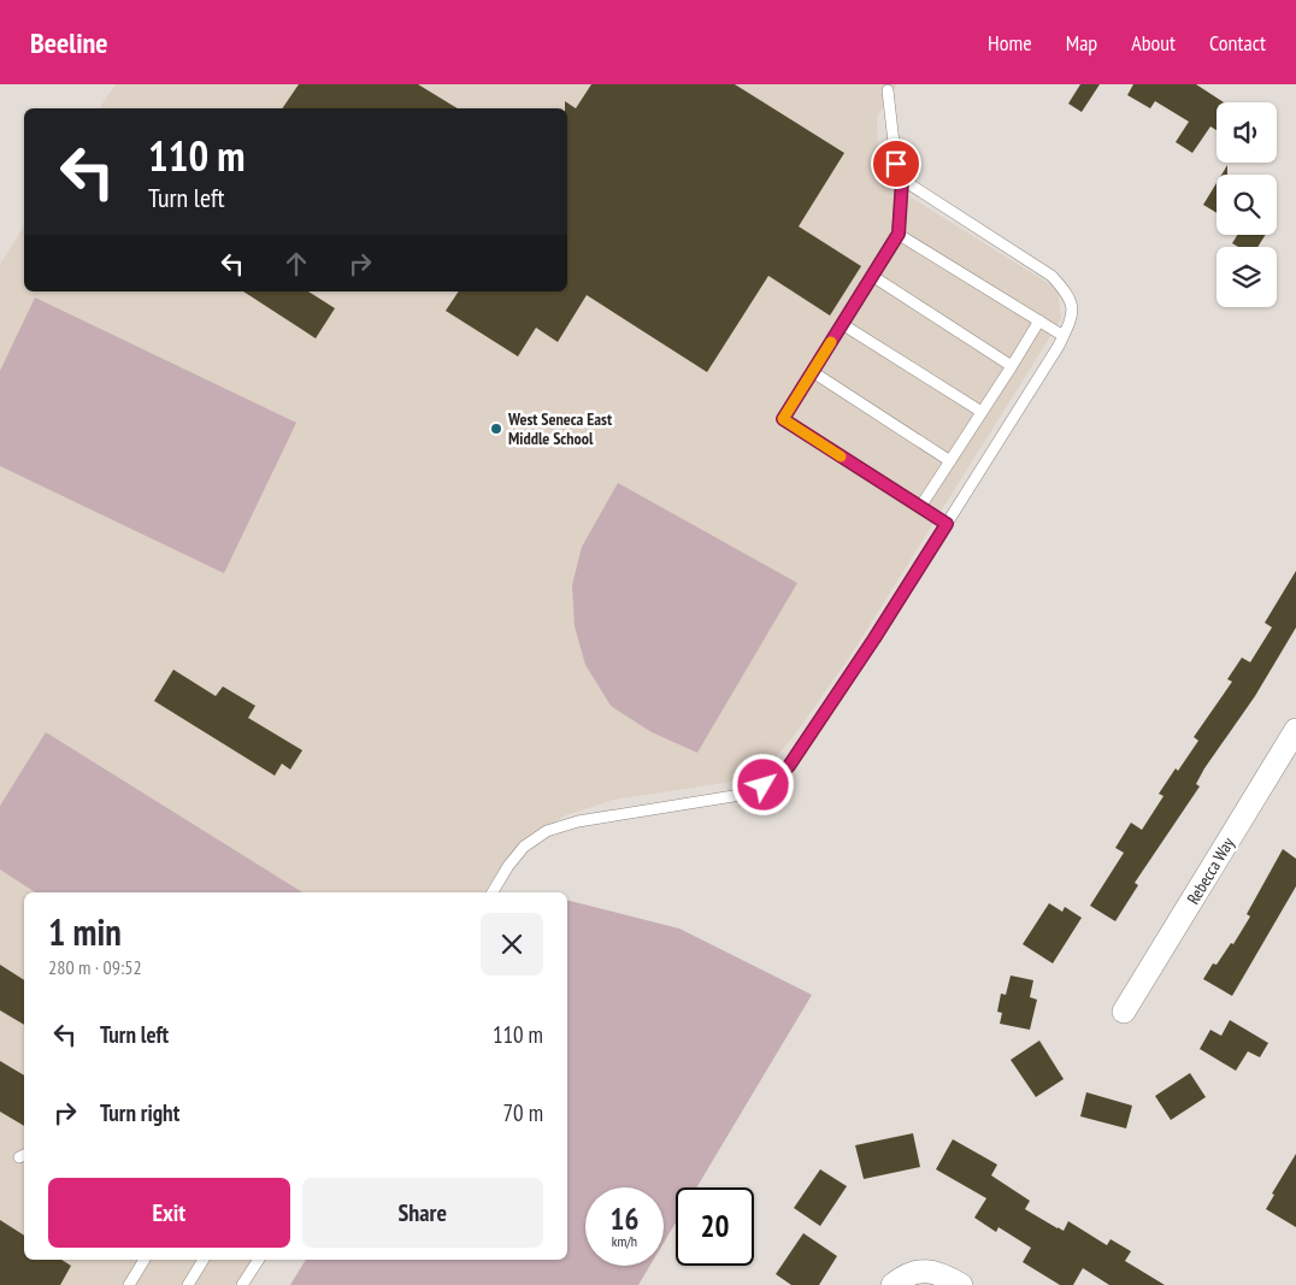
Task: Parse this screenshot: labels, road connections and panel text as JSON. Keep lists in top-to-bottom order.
{
  "streets": {
    "street": ["Rebecca Way"]
  },
  "places": ["West Seneca East Middle School"],
  "page": {
    "header": "Beeline",
    "nav": [
      "Home",
      "Map",
      "About",
      "Contact"
    ],
    "turn": ["110 m", "Turn left"],
    "heading": ["1 min", "280 m · 09:52"],
    "list": [
      {
        "name": "Turn left",
        "value": "110 m"
      },
      {
        "name": "Turn right",
        "value": "70 m"
      }
    ],
    "buttons": ["Exit", "Share"],
    "speed": "16 km/h",
    "limit": "20"
  }
}
